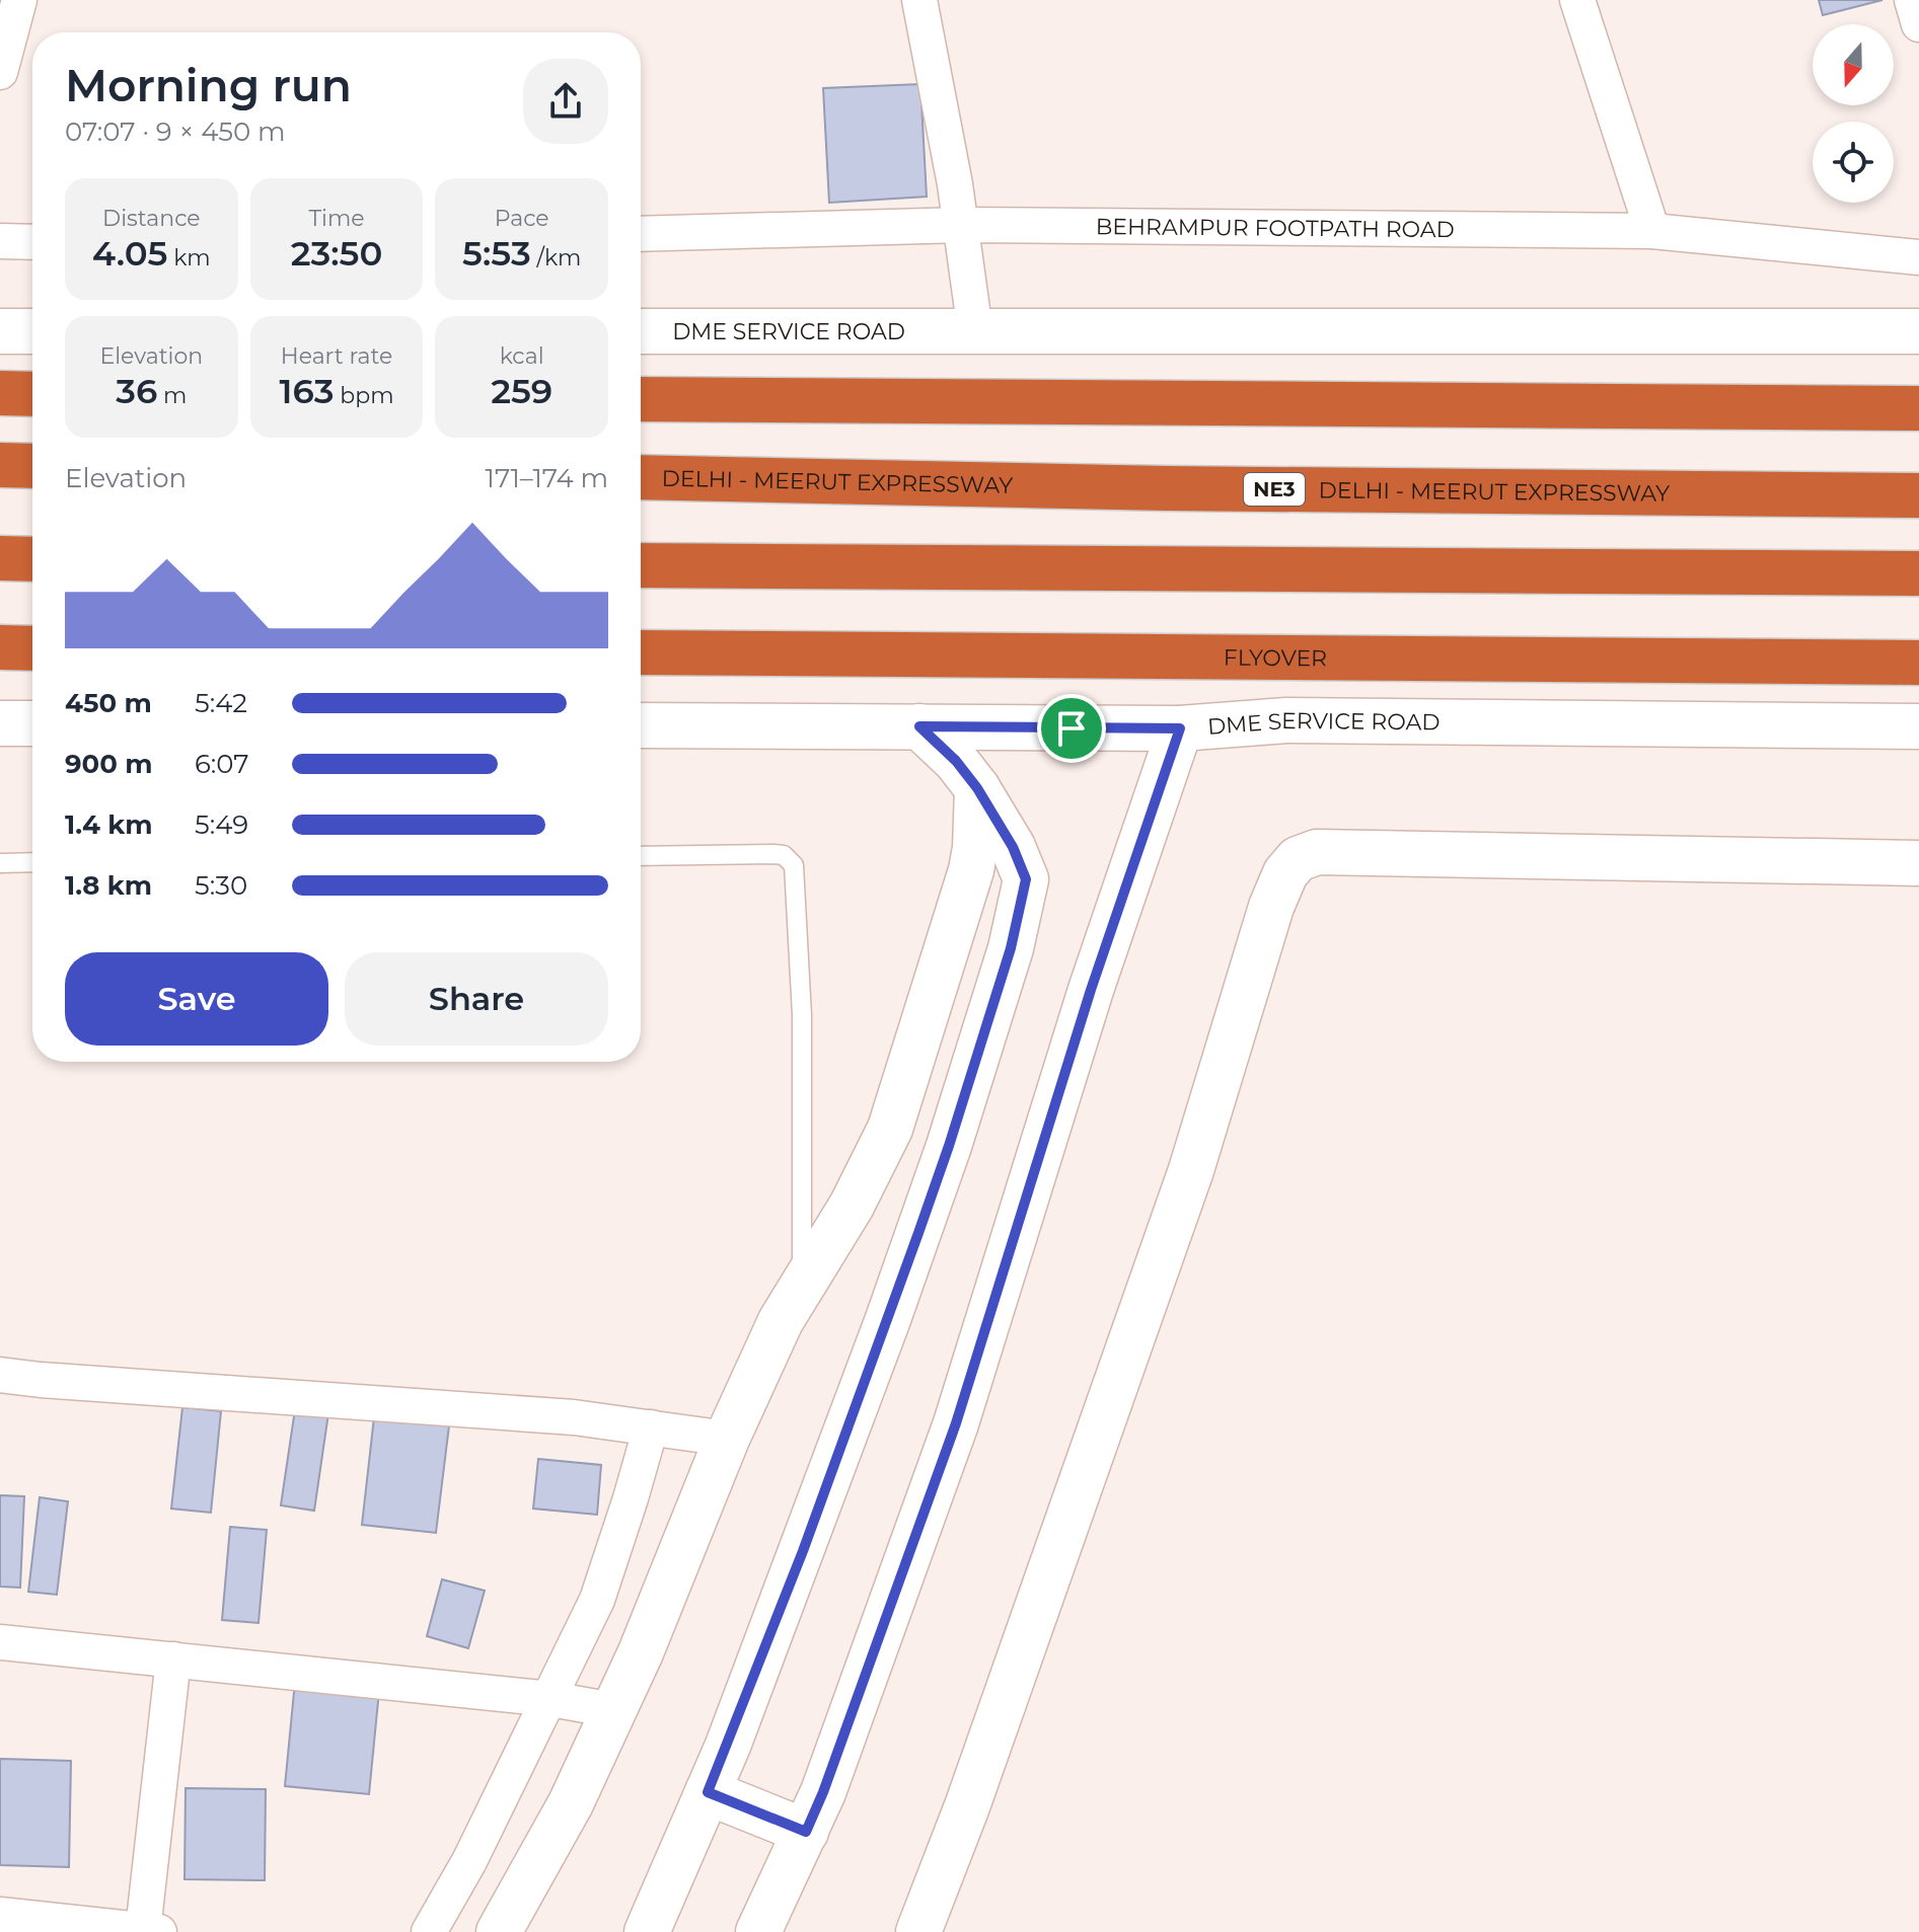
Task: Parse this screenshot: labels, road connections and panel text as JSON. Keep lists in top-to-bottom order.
{
  "streets": {
    "highway": ["DELHI - MEERUT EXPRESSWAY", "NE3", "FLYOVER"],
    "main road": ["DME SERVICE ROAD"],
    "street": ["BEHRAMPUR FOOTPATH ROAD"]
  },
  "north": "bottom",
  "page": {
    "heading": ["Morning run", "07:07 · 9 × 450 m"],
    "stats": [
      ["Distance", "4.05 km"],
      ["Time", "23:50"],
      ["Pace", "5:53 /km"],
      ["Elevation", "36 m"],
      ["Heart rate", "163 bpm"],
      ["kcal", "259"]
    ],
    "chart": ["Elevation", "171–174 m"],
    "list": [
      {
        "name": "450 m",
        "note": "5:42"
      },
      {
        "name": "900 m",
        "note": "6:07"
      },
      {
        "name": "1.4 km",
        "note": "5:49"
      },
      {
        "name": "1.8 km",
        "note": "5:30"
      }
    ],
    "buttons": ["Save", "Share"]
  }
}
